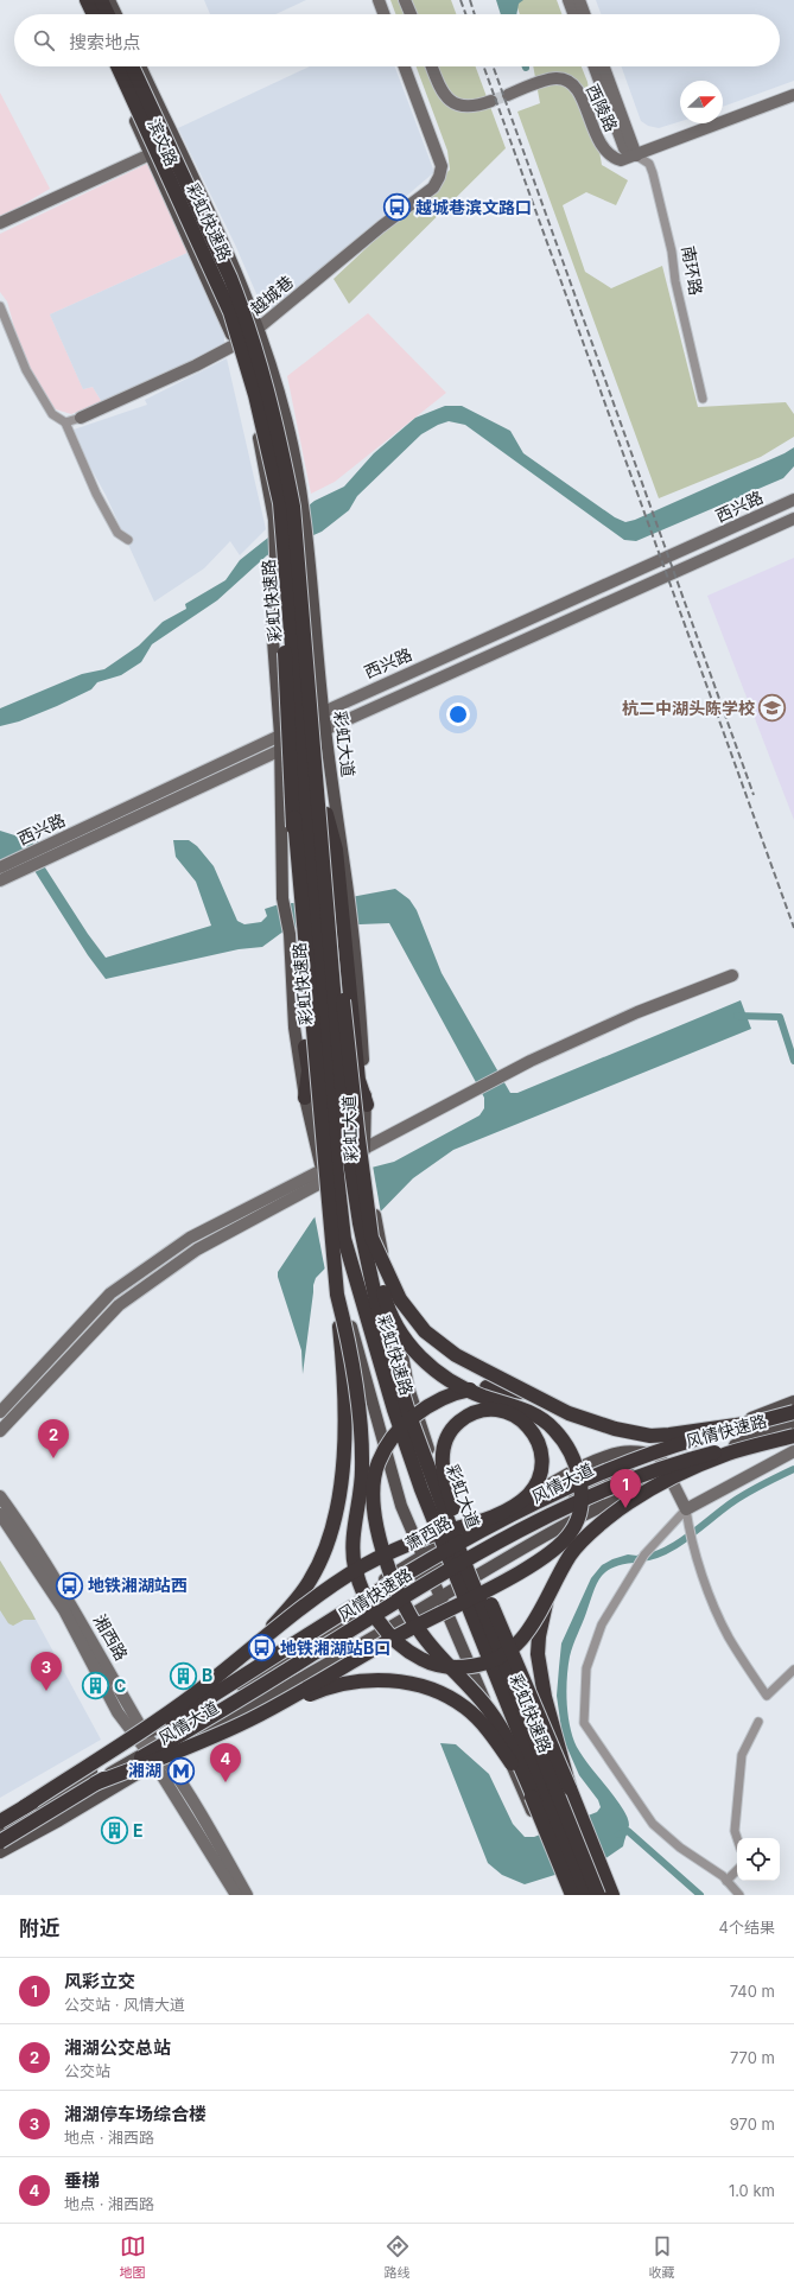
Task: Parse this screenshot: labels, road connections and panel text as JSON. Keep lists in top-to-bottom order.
{
  "streets": {
    "highway": ["彩虹快速路", "风情快速路"],
    "main road": [
      "滨文路",
      "彩虹大道",
      "风情大道",
      "萧西路"
    ],
    "street": [
      "西陵路",
      "南环路",
      "越城巷",
      "西兴路",
      "湘西路"
    ]
  },
  "crossings": [
    ["西陵路", "南环路"],
    ["滨文路", "越城巷"],
    ["滨文路", "彩虹大道"],
    ["越城巷", "彩虹大道"],
    ["西兴路", "彩虹大道"],
    ["彩虹大道", "风情大道"],
    ["彩虹大道", "萧西路"],
    ["风情快速路", "风情大道"],
    ["风情大道", "萧西路"],
    ["风情大道", "湘西路"],
    ["萧西路", "湘西路"]
  ],
  "places": {
    "bus stop": ["越城巷滨文路口", "地铁湘湖站西", "地铁湘湖站B口"],
    "school or university": ["杭二中湖头陈学校"],
    "building": ["B", "C", "E"],
    "metro station": ["湘湖"]
  },
  "north": "right",
  "page": {
    "search": "搜索地点",
    "pins": [
      "2",
      "1",
      "3",
      "4"
    ],
    "heading": ["附近", "4个结果"],
    "list": [
      {
        "mark": "1",
        "name": "风彩立交",
        "note": "公交站 · 风情大道",
        "value": "740 m"
      },
      {
        "mark": "2",
        "name": "湘湖公交总站",
        "note": "公交站",
        "value": "770 m"
      },
      {
        "mark": "3",
        "name": "湘湖停车场综合楼",
        "note": "地点 · 湘西路",
        "value": "970 m"
      },
      {
        "mark": "4",
        "name": "垂梯",
        "note": "地点 · 湘西路",
        "value": "1.0 km"
      }
    ],
    "nav": ["地图", "路线", "收藏"]
  }
}
